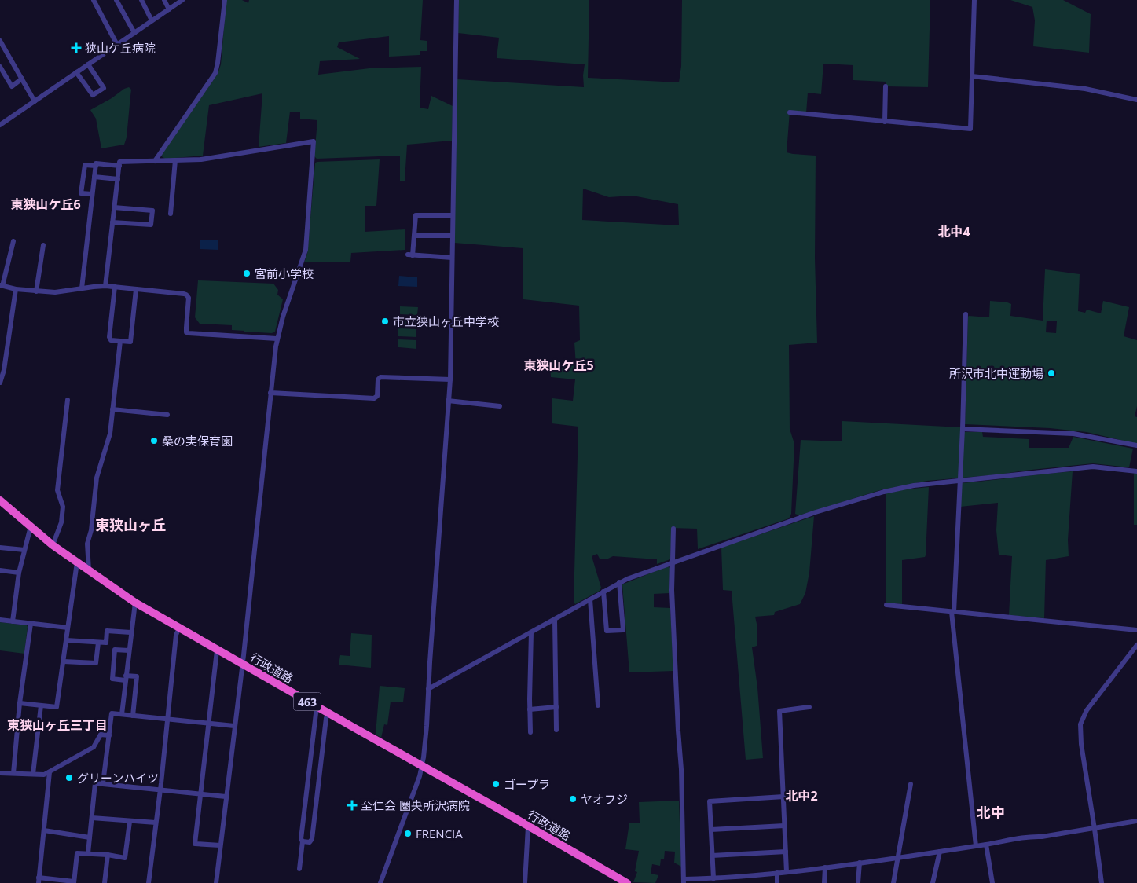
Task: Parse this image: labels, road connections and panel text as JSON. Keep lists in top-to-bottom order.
{
  "streets": {
    "highway": ["行政道路", "463"]
  },
  "districts": [
    "東狭山ケ丘6",
    "北中4",
    "東狭山ケ丘5",
    "東狭山ヶ丘",
    "東狭山ヶ丘三丁目",
    "北中2",
    "北中"
  ],
  "places": {
    "health": ["狭山ケ丘病院", "至仁会 圏央所沢病院"],
    "other": [
      "宮前小学校",
      "市立狭山ヶ丘中学校",
      "所沢市北中運動場",
      "桑の実保育園",
      "グリーンハイツ",
      "ゴープラ",
      "ヤオフジ",
      "FRENCIA"
    ]
  }
}
